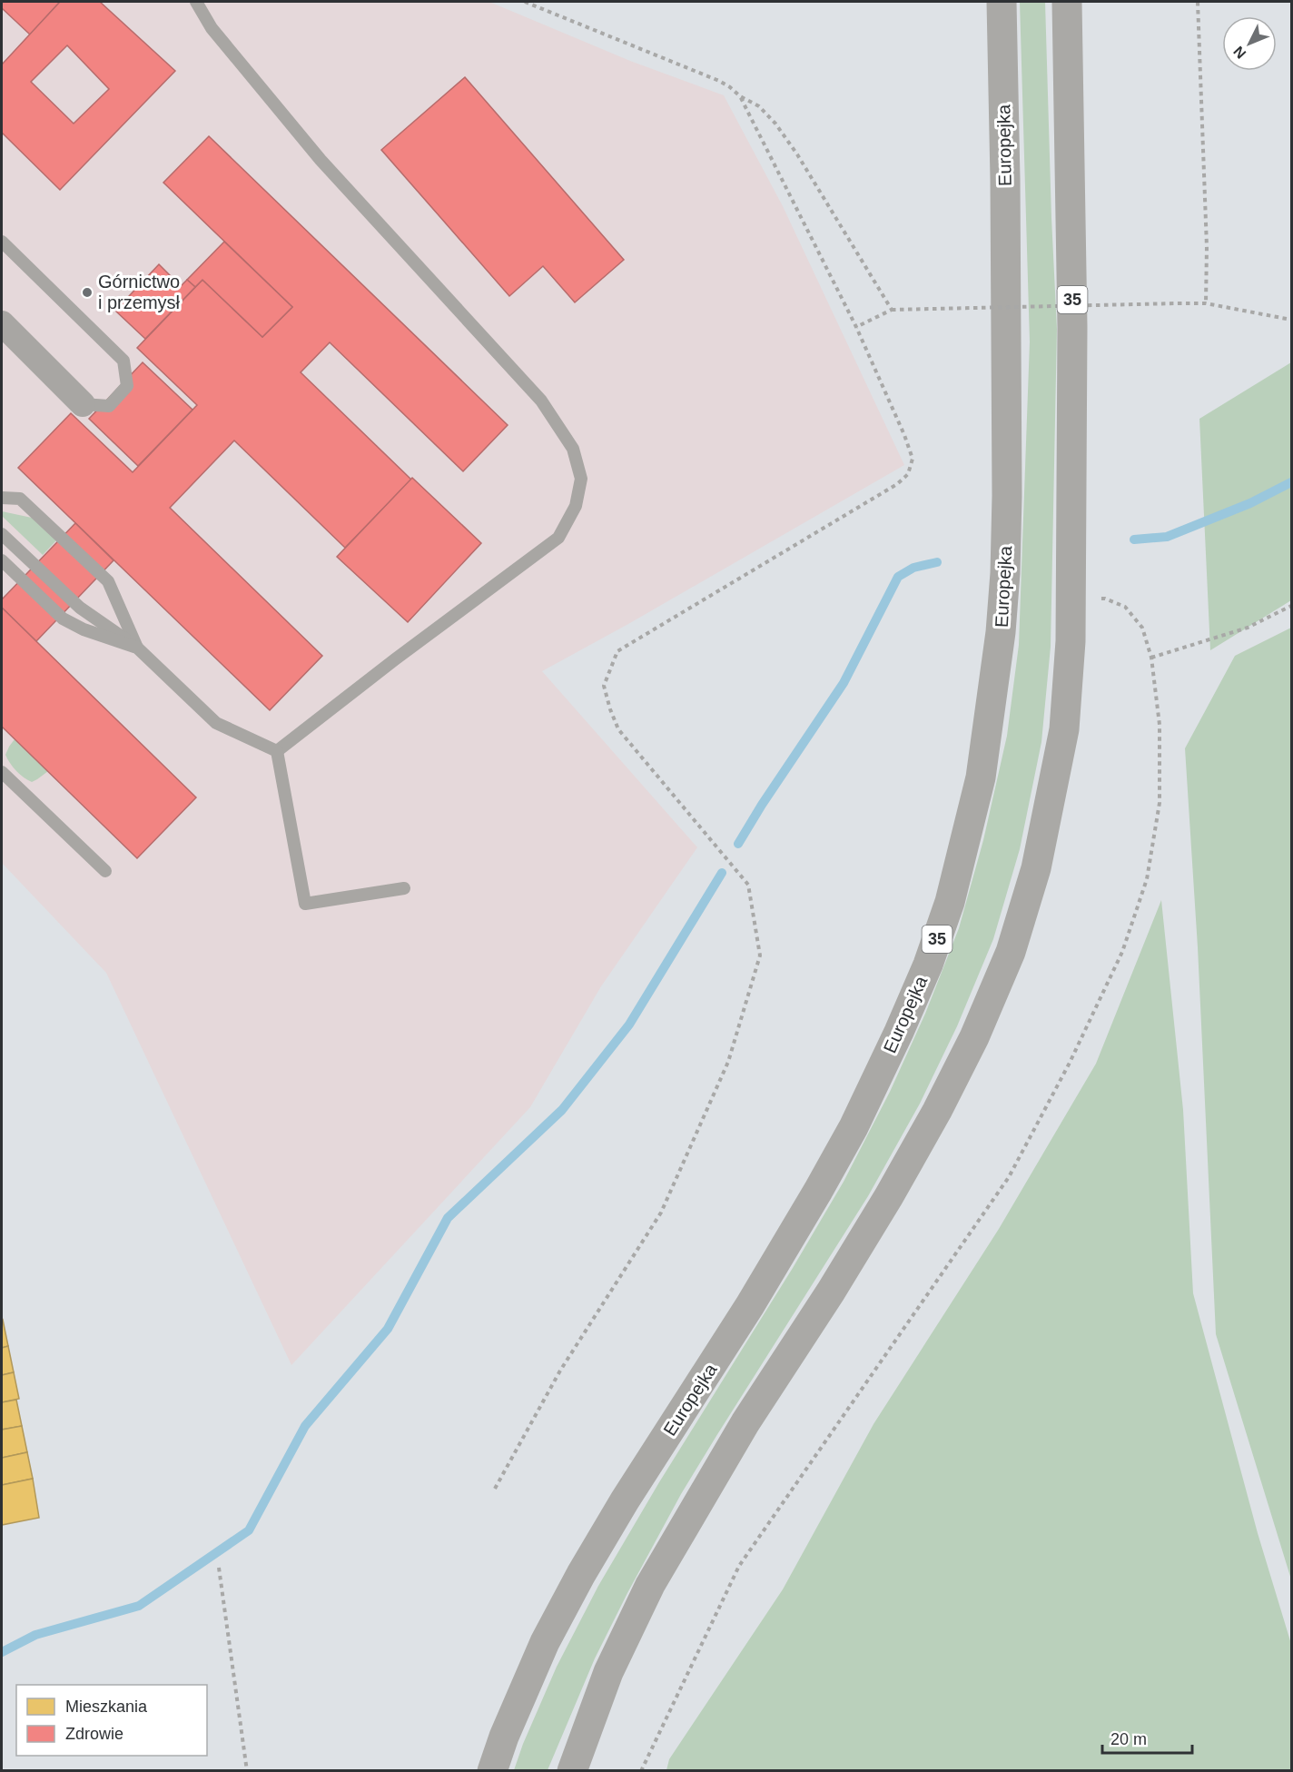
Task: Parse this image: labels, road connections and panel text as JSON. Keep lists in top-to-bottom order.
{
  "streets": {
    "main road": ["Europejka", "35"]
  },
  "places": ["Górnictwo i przemysł"],
  "legend": ["Mieszkania", "Zdrowie"],
  "scale_bar": "20 m",
  "north": "bottom left"
}
